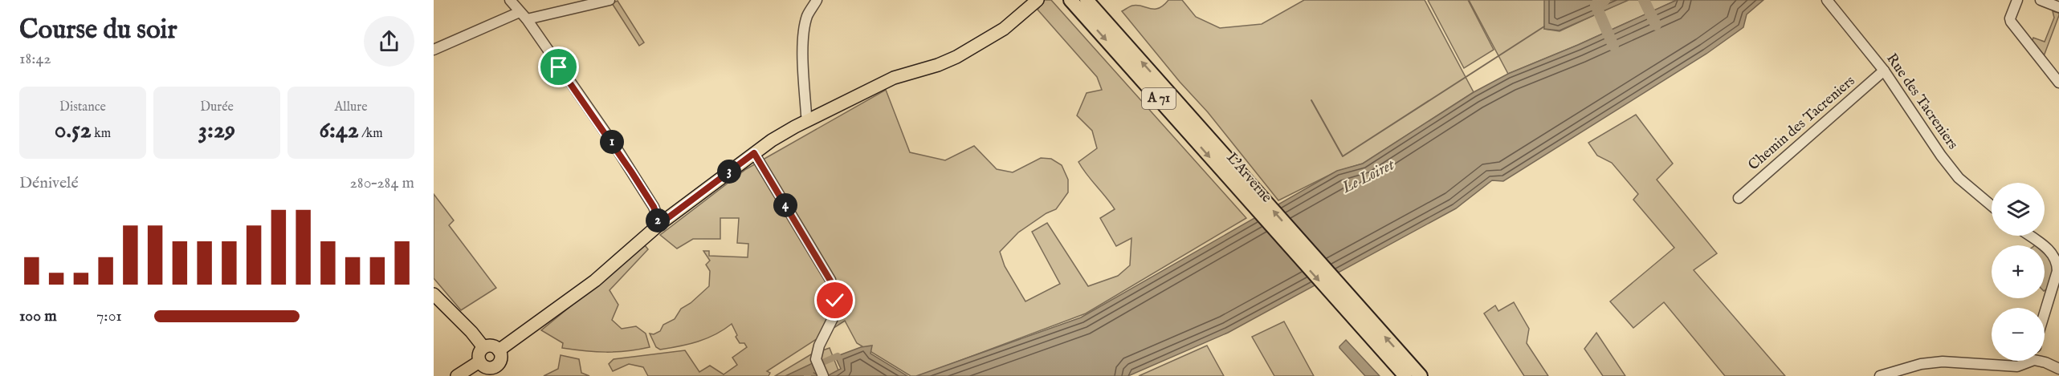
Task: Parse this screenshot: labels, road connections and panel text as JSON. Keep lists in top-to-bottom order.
{
  "streets": {
    "highway": ["A 71", "L'Arverne"],
    "street": ["Rue des Tacreniers", "Chemin des Tacreniers"]
  },
  "crossings": [
    ["Rue des Tacreniers", "Chemin des Tacreniers"]
  ],
  "water": ["Le Loiret"],
  "page": {
    "heading": ["Course du soir", "18:42"],
    "stats": [
      ["Distance", "0.52 km"],
      ["Durée", "3:29"],
      ["Allure", "6:42 /km"]
    ],
    "pins": [
      "1",
      "3",
      "4",
      "2"
    ],
    "chart": ["Dénivelé", "280–284 m"],
    "map_buttons": ["+", "−"],
    "list": [
      {
        "name": "100 m",
        "note": "7:01"
      }
    ]
  }
}
